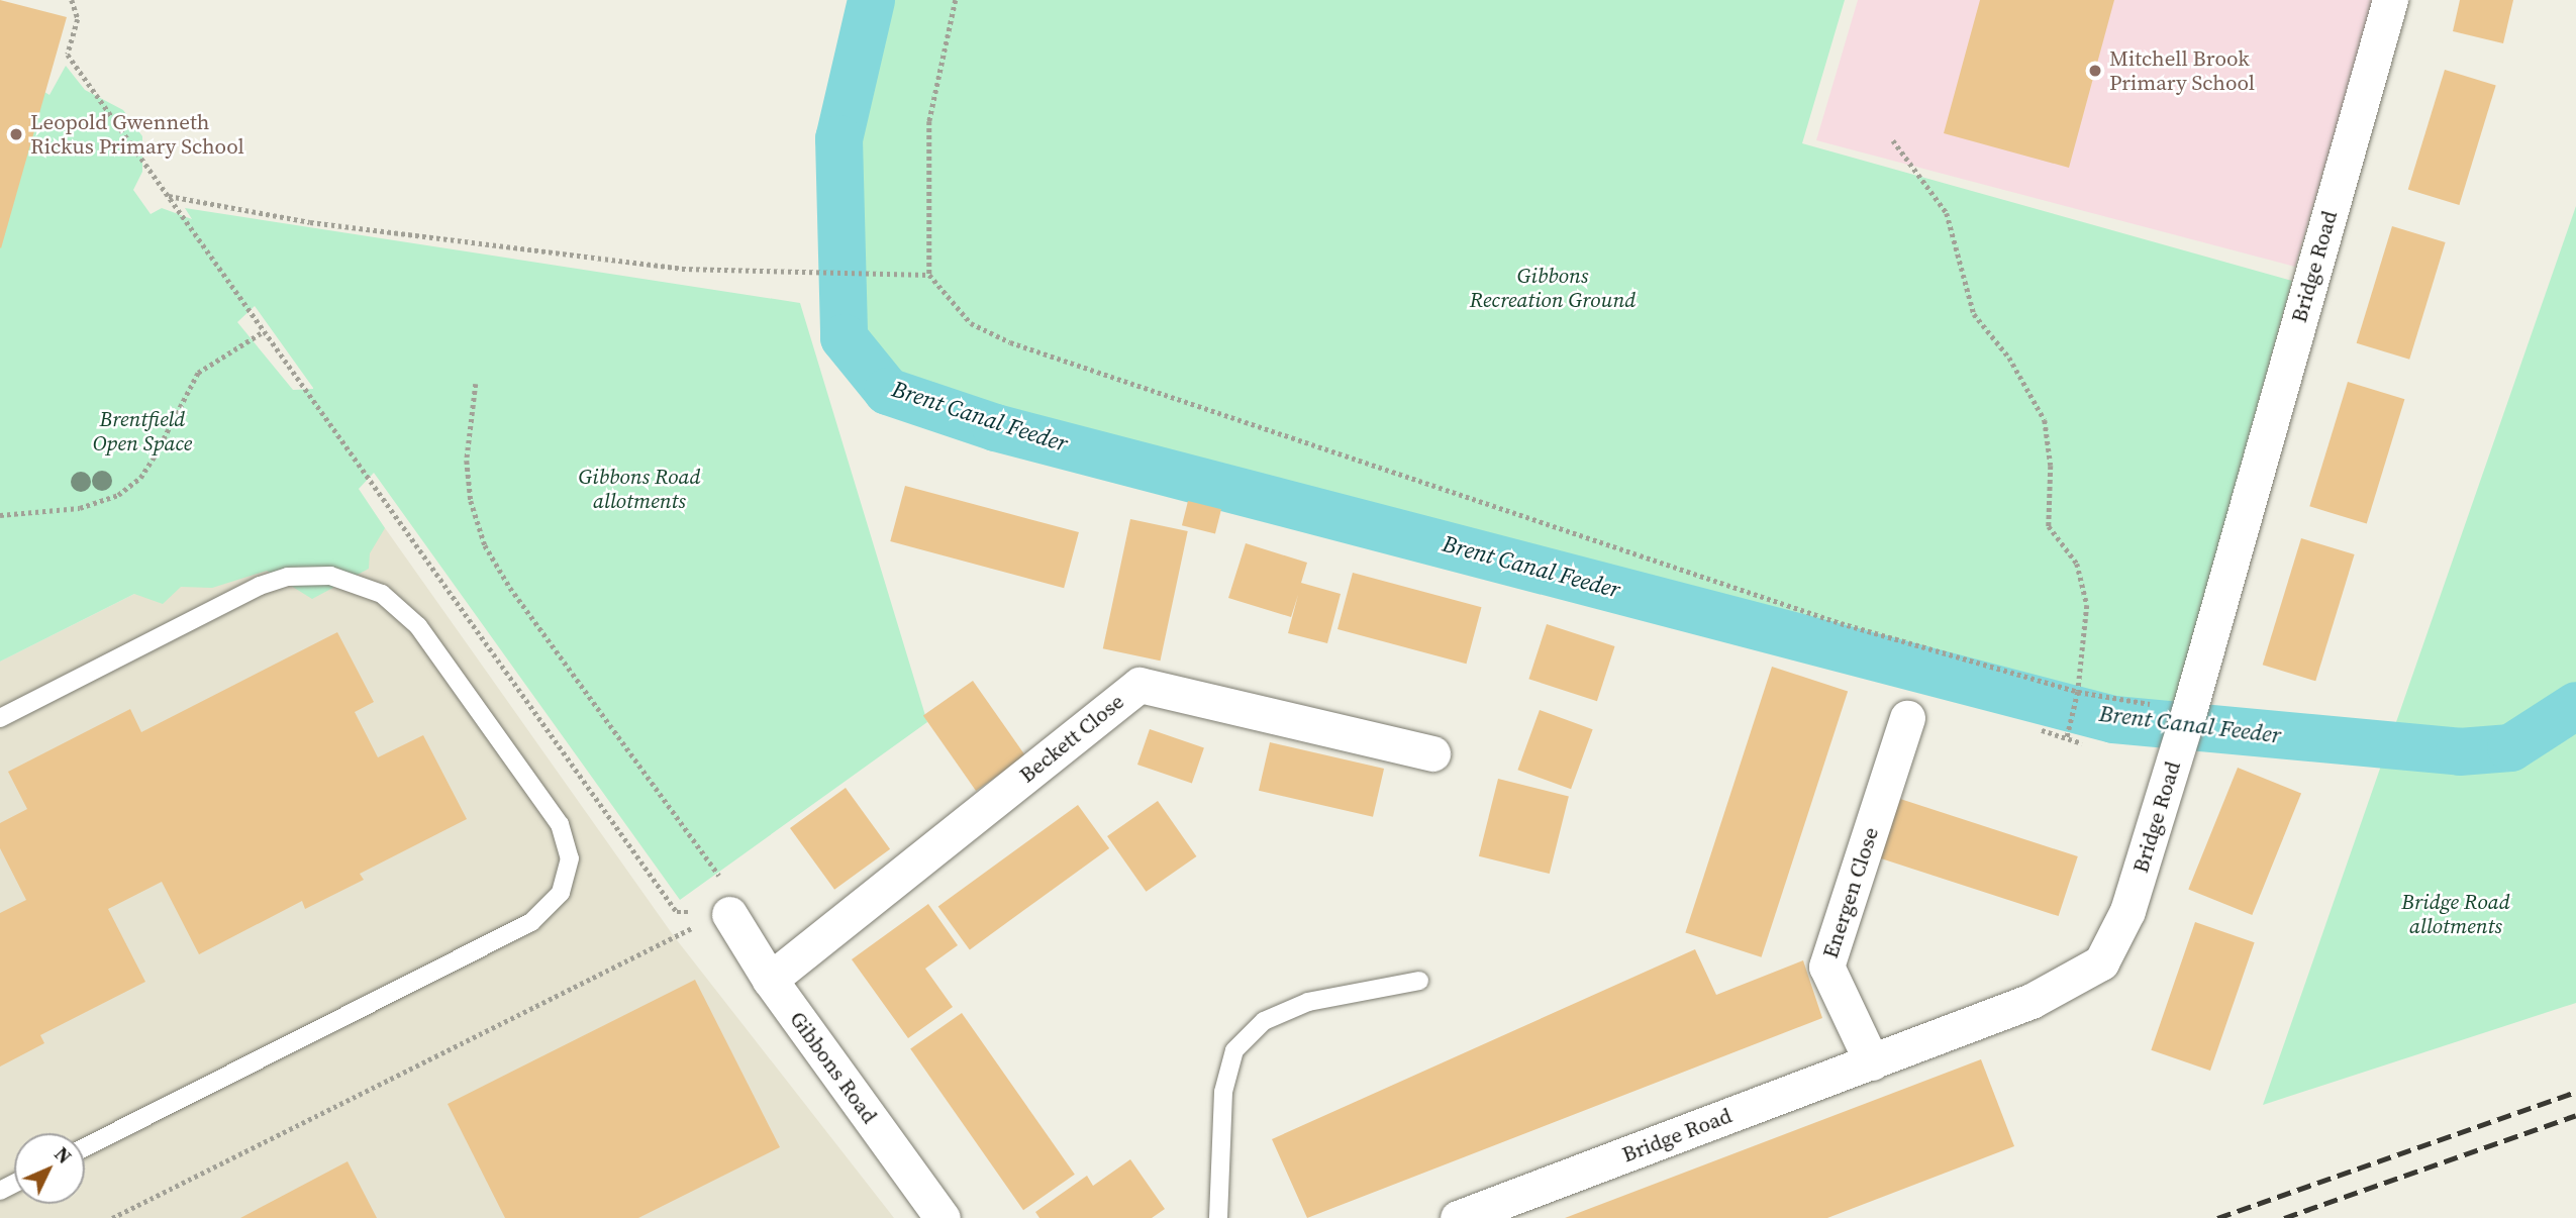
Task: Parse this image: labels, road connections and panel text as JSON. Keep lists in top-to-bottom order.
{
  "streets": {
    "street": [
      "Bridge Road",
      "Beckett Close",
      "Energen Close",
      "Gibbons Road"
    ]
  },
  "crossings": [
    ["Bridge Road", "Energen Close"],
    ["Beckett Close", "Gibbons Road"]
  ],
  "water": ["Brent Canal Feeder"],
  "parks": [
    "Gibbons Recreation Ground",
    "Brentfield Open Space",
    "Gibbons Road allotments",
    "Bridge Road allotments"
  ],
  "places": ["Mitchell Brook Primary School", "Leopold Gwenneth Rickus Primary School"],
  "north": "top right"
}
